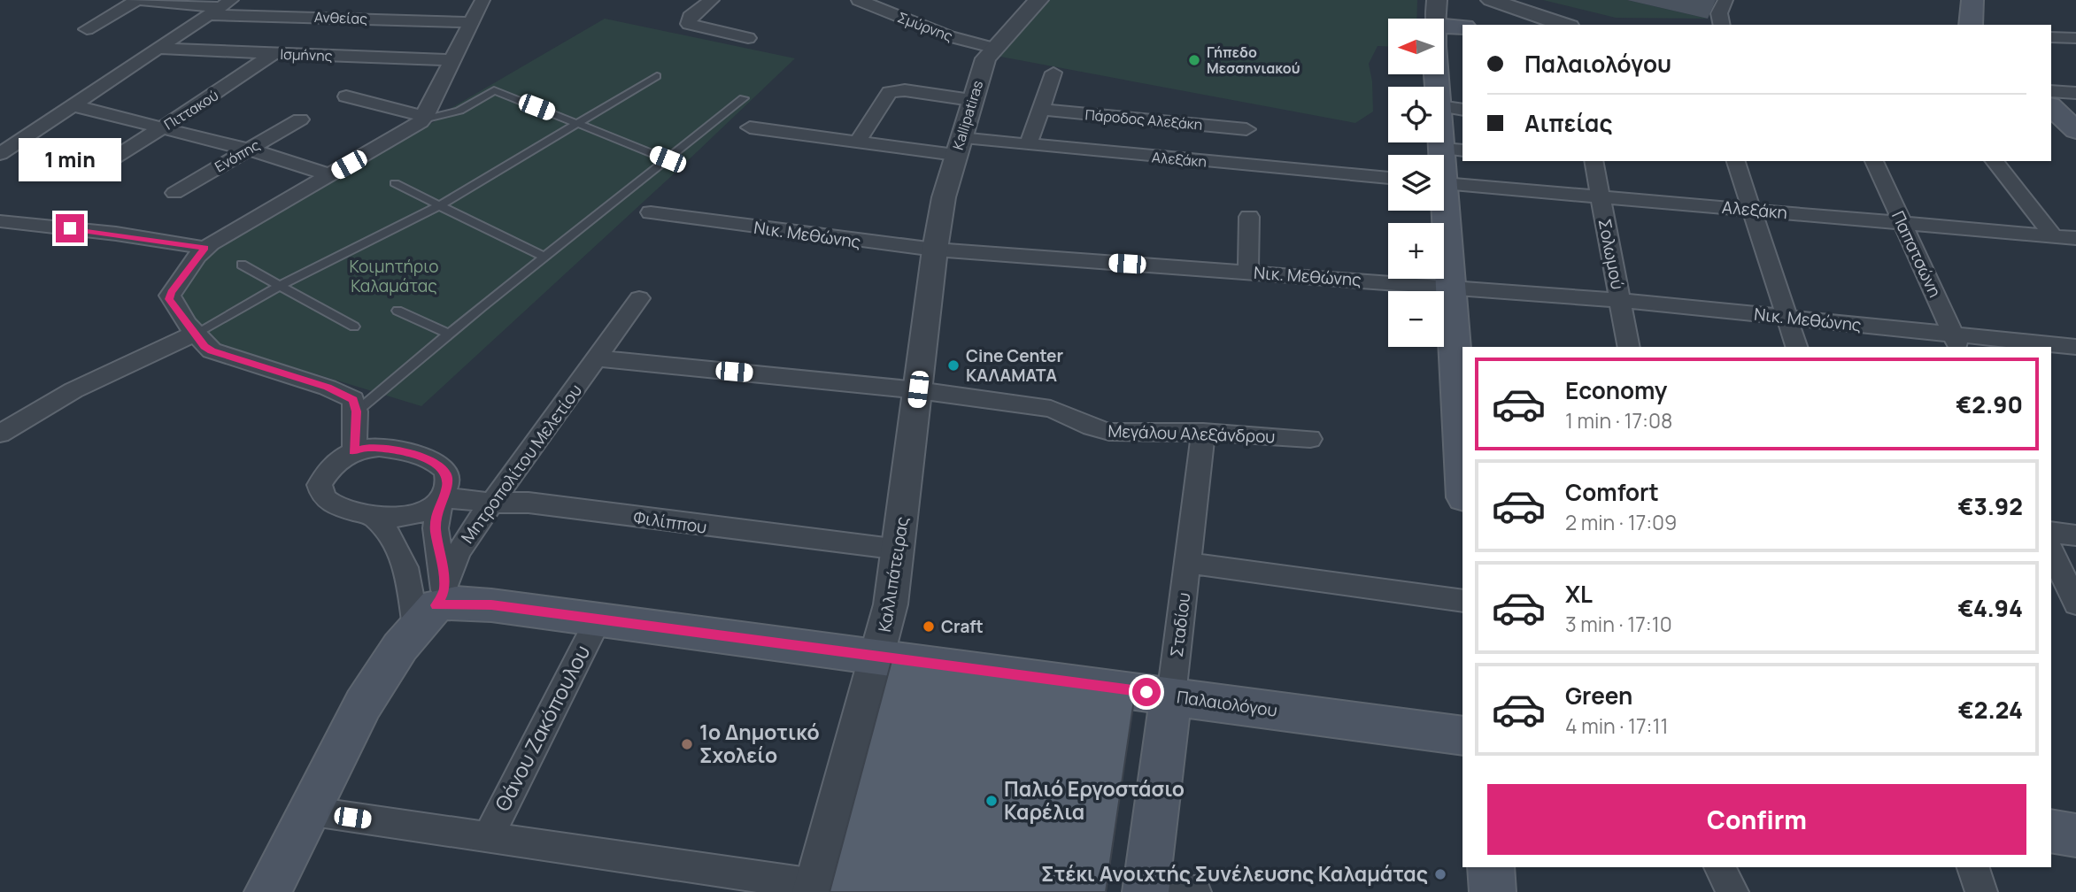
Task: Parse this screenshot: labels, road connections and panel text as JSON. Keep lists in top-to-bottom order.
{
  "streets": {
    "main road": ["Μητροπολίτου Μελετίου", "Σταδίου", "Παλαιολόγου"],
    "street": [
      "Ανθείας",
      "Σμύρνης",
      "Ισμήνης",
      "Πιττακού",
      "Kallipatiras",
      "Πάροδος Αλεξάκη",
      "Ενόπης",
      "Αλεξάκη",
      "Νικ. Μεθώνης",
      "Σολωμού",
      "Παπατσώνη",
      "Μεγάλου Αλεξάνδρου",
      "Φιλίππου",
      "Καλλιπάτειρας",
      "Θάνου Ζακόπουλου"
    ]
  },
  "crossings": [
    ["Σμύρνης", "Kallipatiras"],
    ["Ισμήνης", "Πιττακού"],
    ["Kallipatiras", "Αλεξάκη"],
    ["Kallipatiras", "Νικ. Μεθώνης"],
    ["Kallipatiras", "Καλλιπάτειρας"],
    ["Πάροδος Αλεξάκη", "Αλεξάκη"],
    ["Αλεξάκη", "Σολωμού"],
    ["Αλεξάκη", "Παπατσώνη"],
    ["Νικ. Μεθώνης", "Σολωμού"],
    ["Νικ. Μεθώνης", "Παπατσώνη"],
    ["Νικ. Μεθώνης", "Καλλιπάτειρας"],
    ["Μεγάλου Αλεξάνδρου", "Μητροπολίτου Μελετίου"],
    ["Μεγάλου Αλεξάνδρου", "Καλλιπάτειρας"],
    ["Μεγάλου Αλεξάνδρου", "Σταδίου"],
    ["Μητροπολίτου Μελετίου", "Φιλίππου"],
    ["Μητροπολίτου Μελετίου", "Παλαιολόγου"],
    ["Φιλίππου", "Καλλιπάτειρας"],
    ["Καλλιπάτειρας", "Παλαιολόγου"],
    ["Σταδίου", "Παλαιολόγου"],
    ["Παλαιολόγου", "Θάνου Ζακόπουλου"]
  ],
  "parks": ["Κοιμητήριο Καλαμάτας"],
  "places": [
    "Γήπεδο Μεσσηνιακού",
    "Cine Center ΚΑΛΑΜΑΤΑ",
    "Craft",
    "1o Δημοτικό Σχολείο",
    "Παλιό Εργοστάσιο Καρέλια",
    "Στέκι Ανοιχτής Συνέλευσης Καλαμάτας"
  ],
  "north": "left",
  "page": {
    "map_buttons": ["+", "−"],
    "banner": ["Παλαιολόγου", "Αιπείας"],
    "bubble": "1 min",
    "list": [
      {
        "name": "Economy",
        "note": "1 min · 17:08",
        "value": "€2.90"
      },
      {
        "name": "Comfort",
        "note": "2 min · 17:09",
        "value": "€3.92"
      },
      {
        "name": "XL",
        "note": "3 min · 17:10",
        "value": "€4.94"
      },
      {
        "name": "Green",
        "note": "4 min · 17:11",
        "value": "€2.24"
      }
    ],
    "buttons": "Confirm"
  }
}
